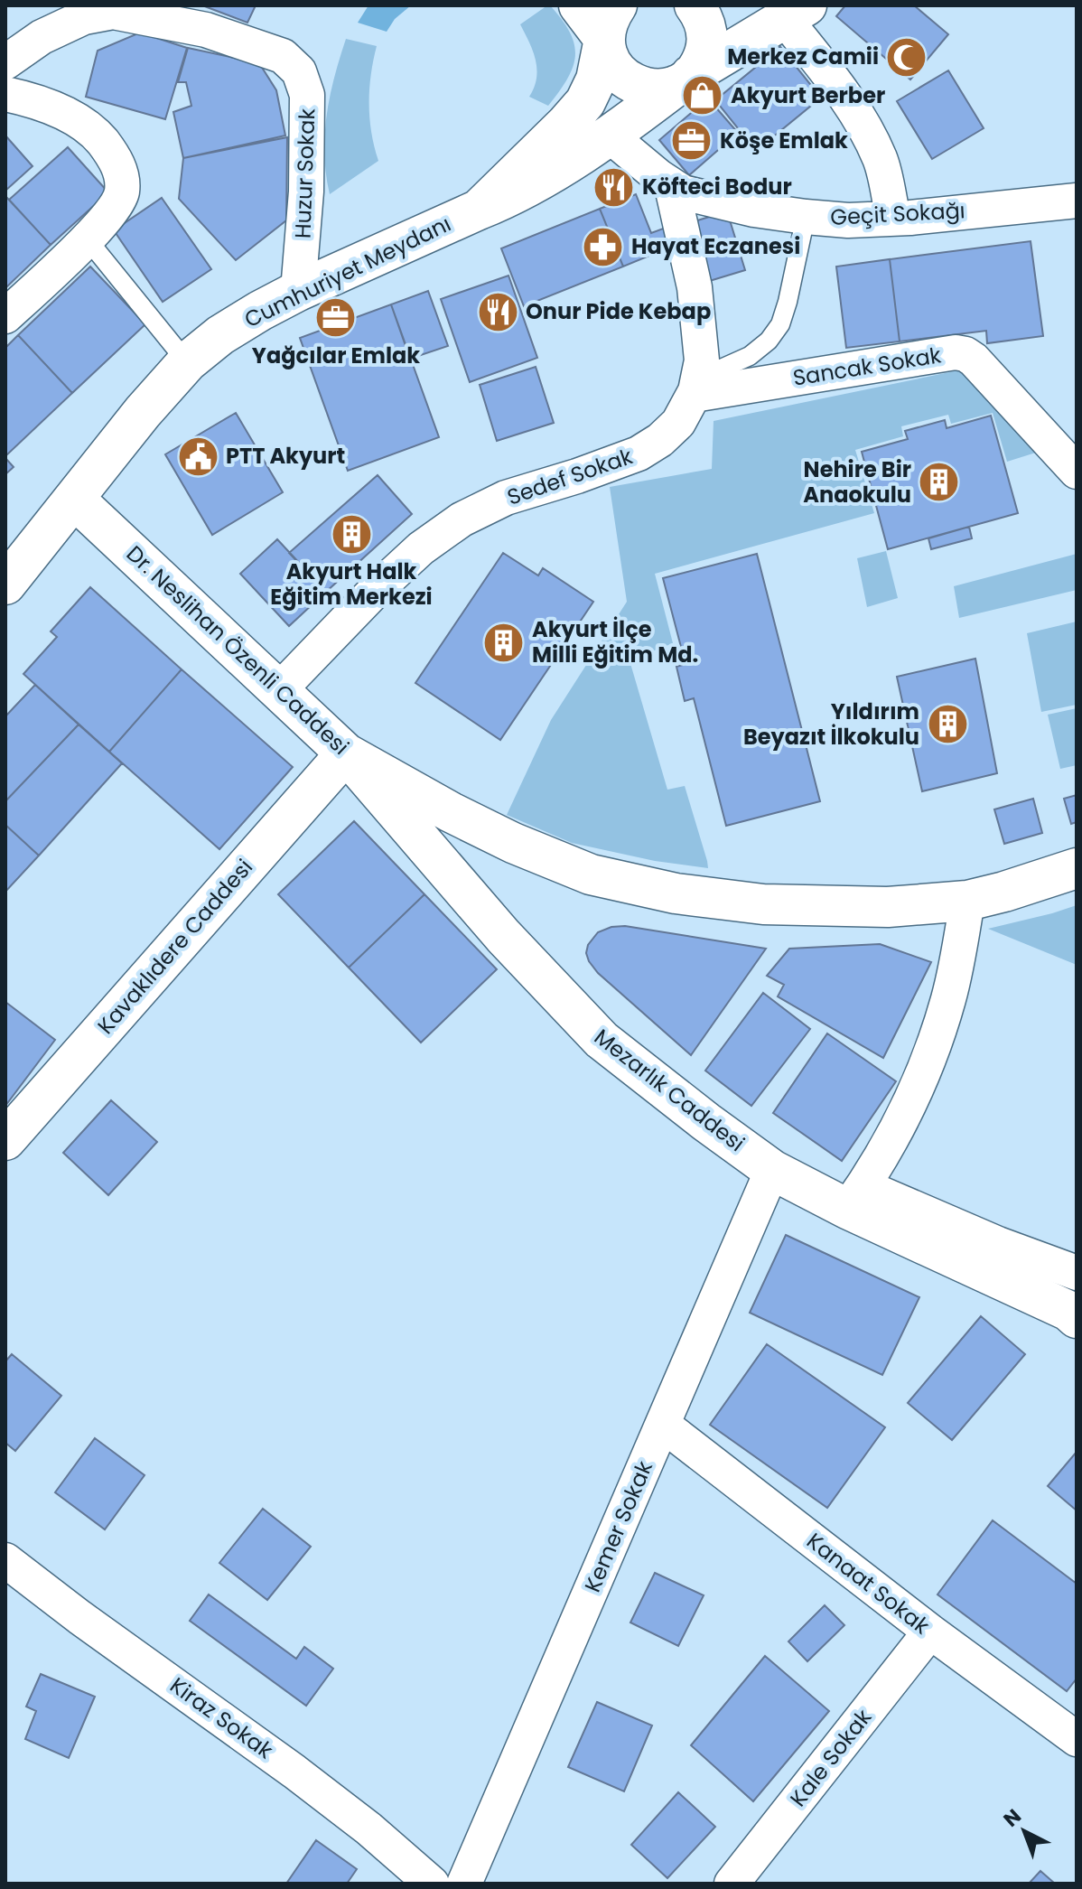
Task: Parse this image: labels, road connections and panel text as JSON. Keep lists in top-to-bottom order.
{
  "streets": {
    "street": [
      "Huzur Sokak",
      "Geçit Sokağı",
      "Cumhuriyet Meydanı",
      "Sancak Sokak",
      "Sedef Sokak",
      "Dr. Neslihan Özenli Caddesi",
      "Kavaklıdere Caddesi",
      "Mezarlık Caddesi",
      "Kemer Sokak",
      "Kanaat Sokak",
      "Kiraz Sokak",
      "Kale Sokak"
    ]
  },
  "crossings": [
    ["Huzur Sokak", "Cumhuriyet Meydanı"],
    ["Geçit Sokağı", "Cumhuriyet Meydanı"],
    ["Geçit Sokağı", "Sedef Sokak"],
    ["Cumhuriyet Meydanı", "Dr. Neslihan Özenli Caddesi"],
    ["Sancak Sokak", "Sedef Sokak"],
    ["Sedef Sokak", "Dr. Neslihan Özenli Caddesi"],
    ["Dr. Neslihan Özenli Caddesi", "Kavaklıdere Caddesi"],
    ["Dr. Neslihan Özenli Caddesi", "Mezarlık Caddesi"],
    ["Kavaklıdere Caddesi", "Mezarlık Caddesi"],
    ["Mezarlık Caddesi", "Kemer Sokak"],
    ["Kemer Sokak", "Kanaat Sokak"],
    ["Kanaat Sokak", "Kale Sokak"]
  ],
  "places": {
    "mosque": ["Merkez Camii"],
    "shop": ["Akyurt Berber"],
    "office": ["Köşe Emlak", "Yağcılar Emlak"],
    "restaurant": ["Köfteci Bodur", "Onur Pide Kebap"],
    "pharmacy": ["Hayat Eczanesi"],
    "public building": ["PTT Akyurt"],
    "building": [
      "Nehire Bir Anaokulu",
      "Akyurt Halk Eğitim Merkezi",
      "Akyurt İlçe Milli Eğitim Md.",
      "Yıldırım Beyazıt İlkokulu"
    ]
  },
  "north": "top left"
}
